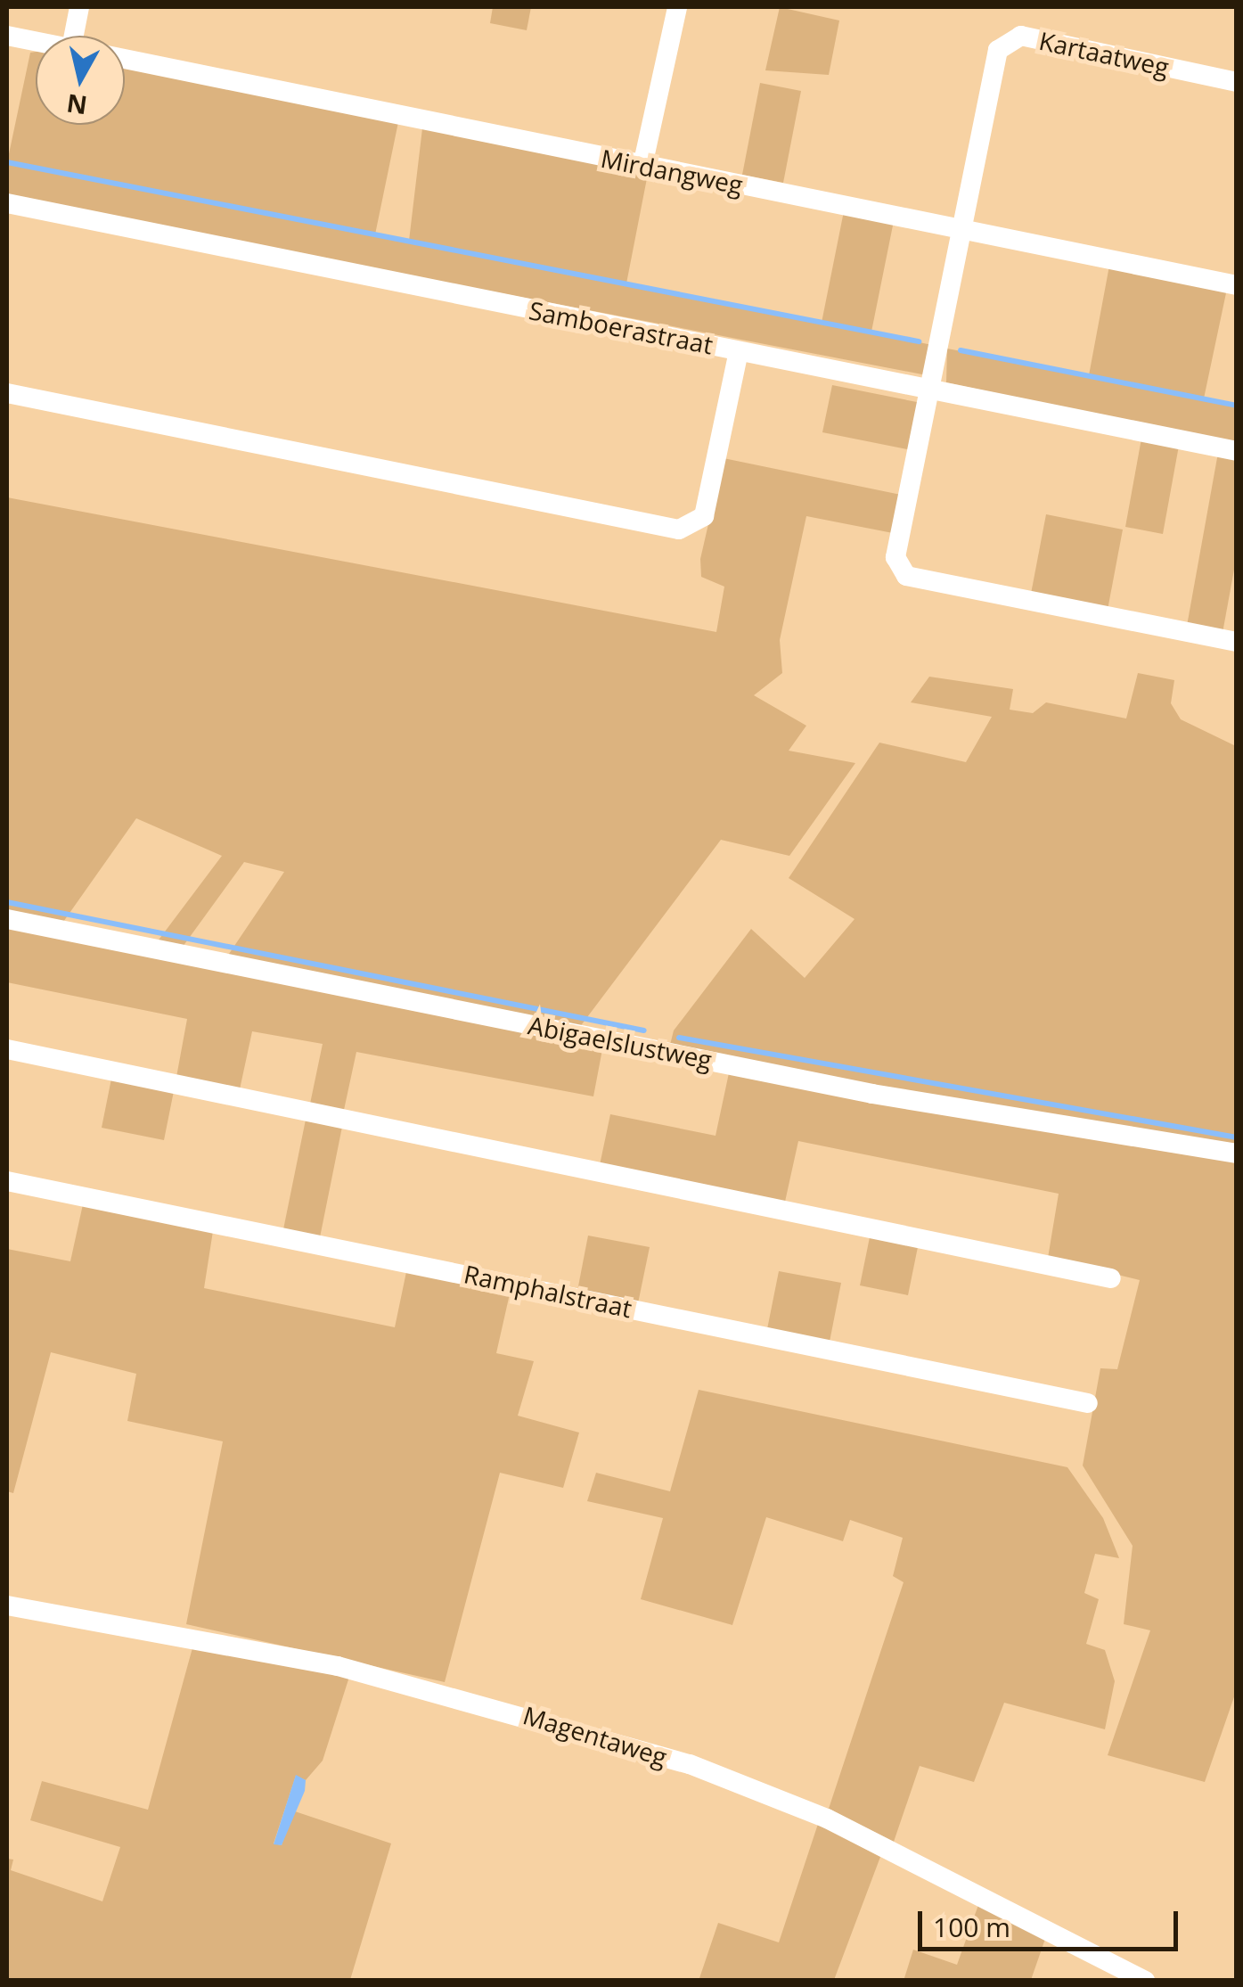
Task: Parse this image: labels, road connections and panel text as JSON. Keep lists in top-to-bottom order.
{
  "streets": {
    "street": [
      "Kartaatweg",
      "Mirdangweg",
      "Samboerastraat",
      "Abigaelslustweg",
      "Ramphalstraat",
      "Magentaweg"
    ]
  },
  "crossings": [
    ["Kartaatweg", "Mirdangweg"]
  ],
  "scale_bar": "100 m",
  "north": "bottom"
}
